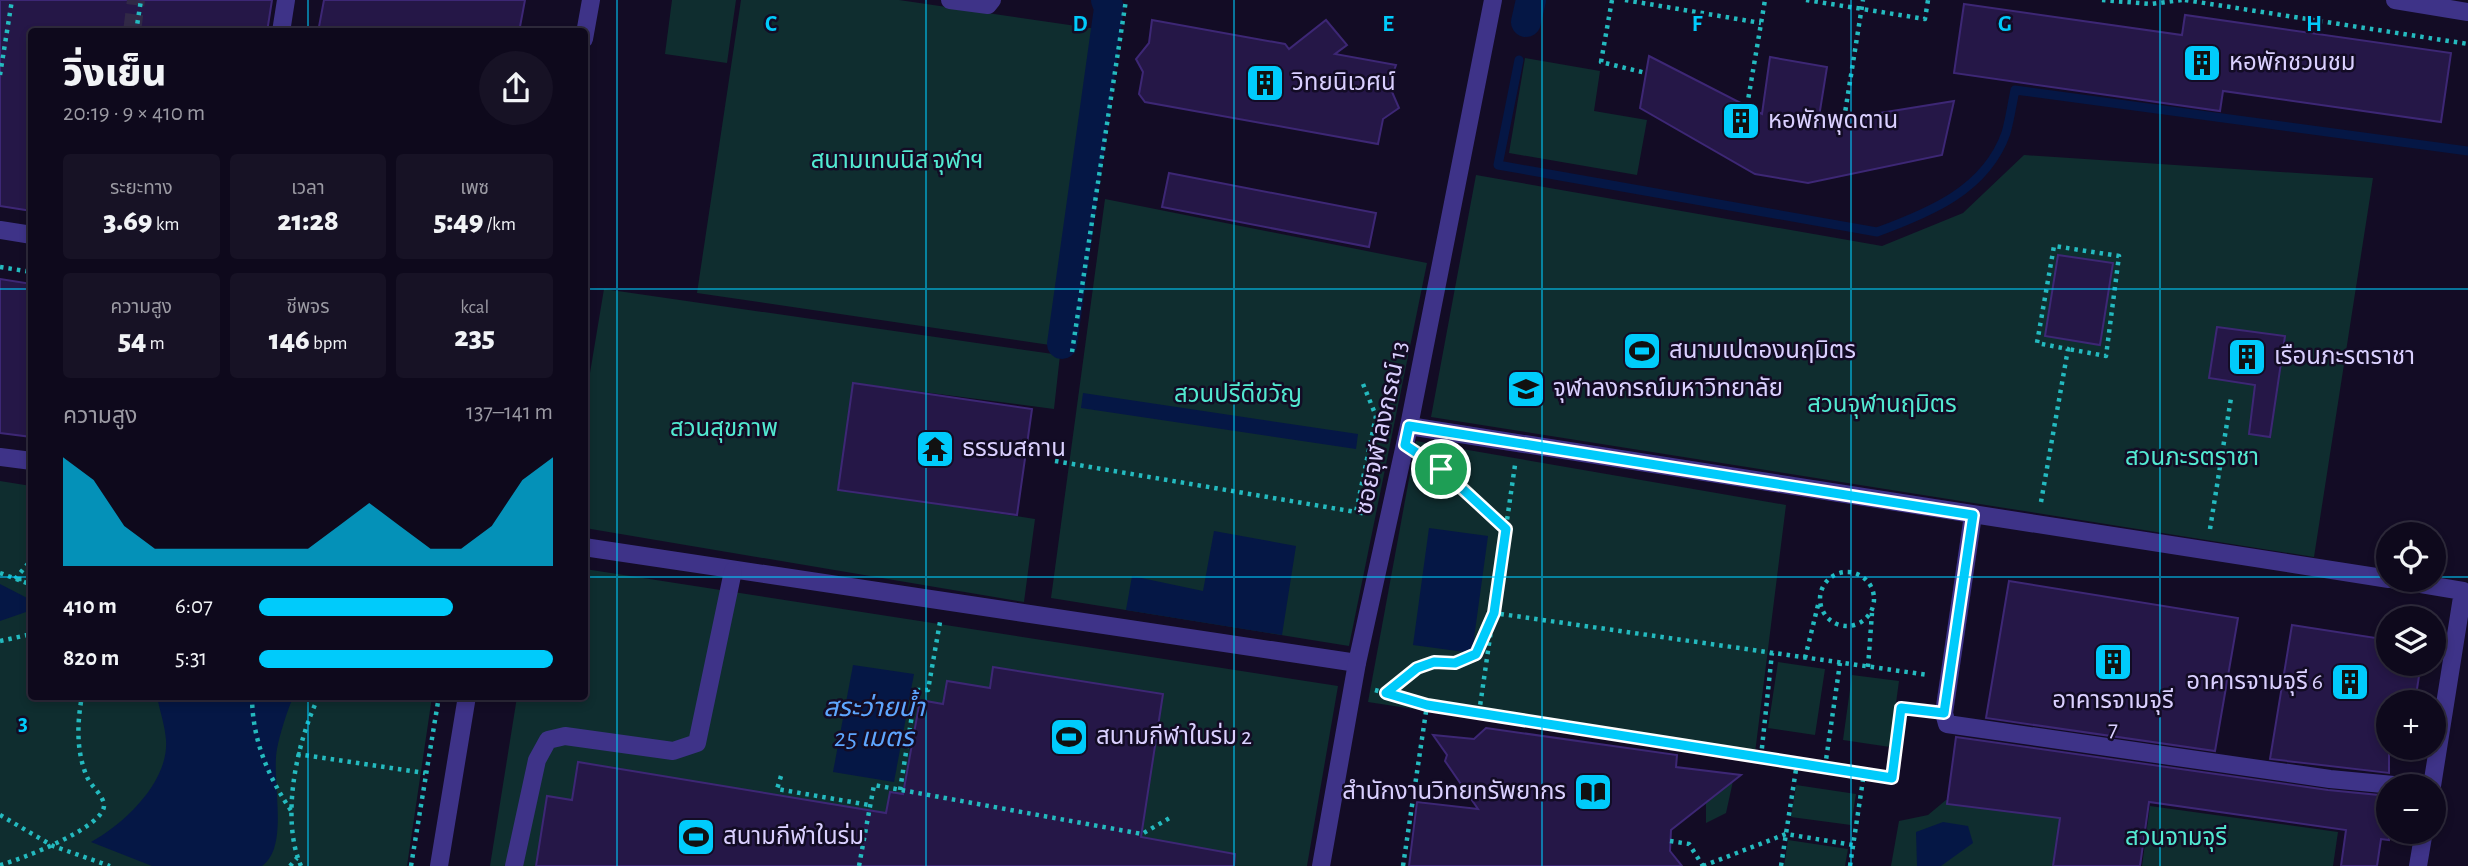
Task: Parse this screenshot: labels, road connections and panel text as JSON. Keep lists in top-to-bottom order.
{
  "streets": {
    "street": ["ซอยจุฬาลงกรณ์ 13"]
  },
  "water": ["สระว่ายน้ำ 25 เมตร"],
  "parks": [
    "สนามเทนนิส จุฬาฯ",
    "สวนปรีดีขวัญ",
    "สวนจุฬานฤมิตร",
    "สวนสุขภาพ",
    "สวนภะรตราชา",
    "สวนจามจุรี"
  ],
  "places": {
    "building": [
      "หอพักชวนชม",
      "วิทยนิเวศน์",
      "หอพักพุดตาน",
      "เรือนภะรตราชา",
      "อาคารจามจุรี 7",
      "อาคารจามจุรี 6"
    ],
    "sports": ["สนามเปตองนฤมิตร", "สนามกีฬาในร่ม 2", "สนามกีฬาในร่ม"],
    "school or university": ["จุฬาลงกรณ์มหาวิทยาลัย"],
    "temple": ["ธรรมสถาน"],
    "library": ["สำนักงานวิทยทรัพยากร"]
  },
  "page": {
    "heading": ["วิ่งเย็น", "20:19 · 9 × 410 m"],
    "stats": [
      ["ระยะทาง", "3.69 km"],
      ["เวลา", "21:28"],
      ["เพซ", "5:49 /km"],
      ["ความสูง", "54 m"],
      ["ชีพจร", "146 bpm"],
      ["kcal", "235"]
    ],
    "chart": ["ความสูง", "137–141 m"],
    "map_buttons": ["+", "−"],
    "list": [
      {
        "name": "410 m",
        "note": "6:07"
      },
      {
        "name": "820 m",
        "note": "5:31"
      }
    ]
  },
  "grid": {
    "columns": [
      "C",
      "D",
      "E",
      "F",
      "G",
      "H"
    ],
    "rows": ["3"]
  }
}
